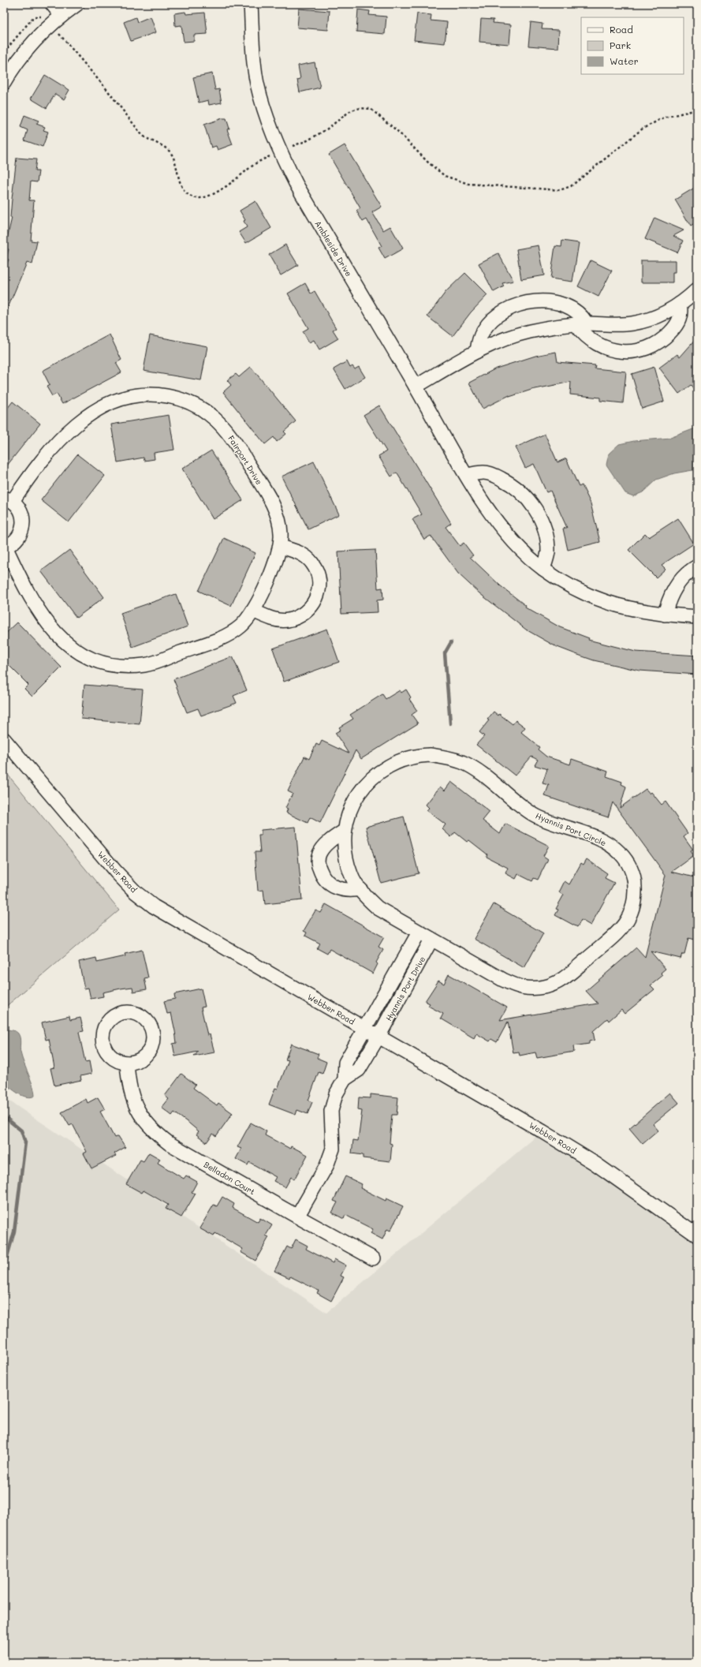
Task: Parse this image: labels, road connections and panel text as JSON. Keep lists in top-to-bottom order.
{
  "streets": {
    "street": [
      "Ambleside Drive",
      "Fairport Drive",
      "Hyannis Port Circle",
      "Webber Road",
      "Hyannis Port Drive",
      "Belladon Court"
    ]
  },
  "crossings": [
    ["Hyannis Port Circle", "Hyannis Port Drive"],
    ["Webber Road", "Hyannis Port Drive"]
  ],
  "legend": ["Road", "Park", "Water"]
}
